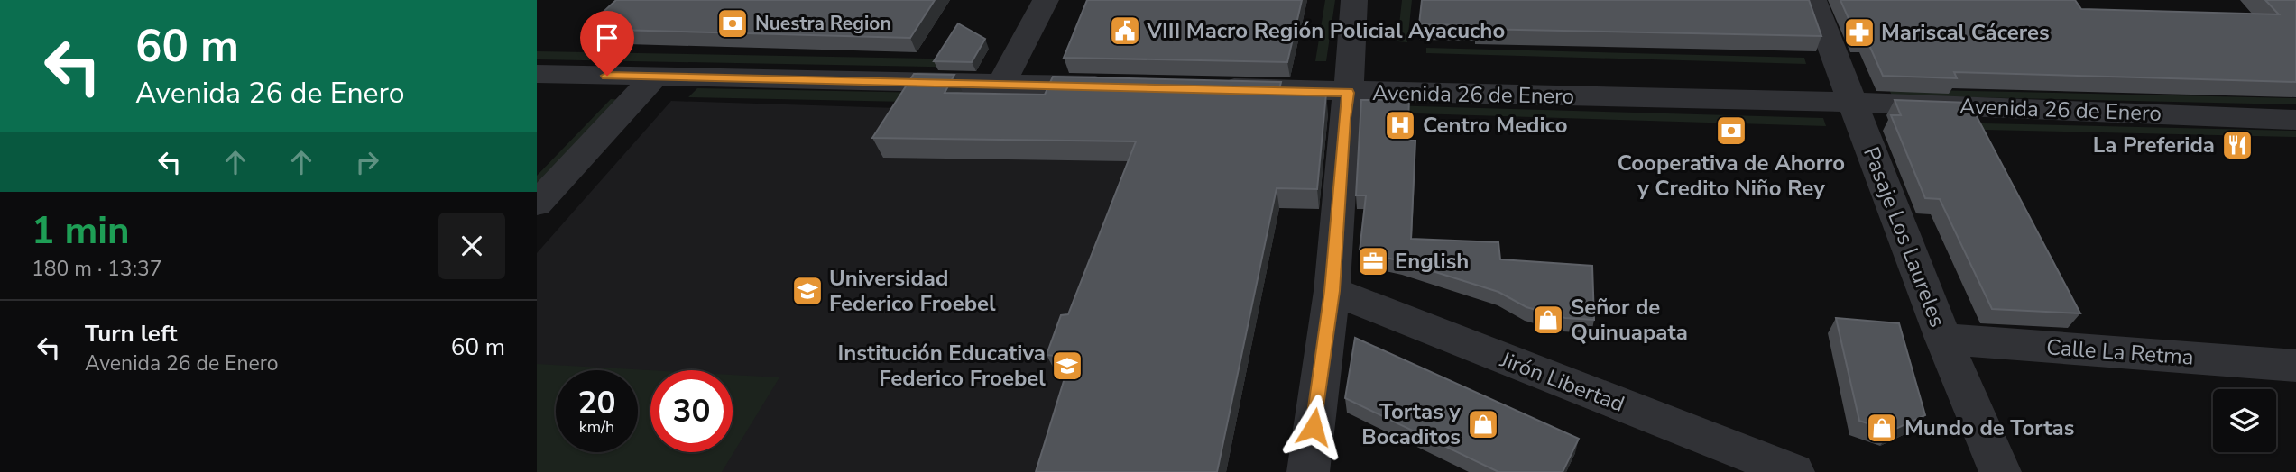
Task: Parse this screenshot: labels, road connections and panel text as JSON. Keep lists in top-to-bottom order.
{
  "streets": {
    "street": [
      "Avenida 26 de Enero",
      "Pasaje Los Laureles",
      "Calle La Retma",
      "Jirón Libertad"
    ]
  },
  "crossings": [
    ["Avenida 26 de Enero", "Pasaje Los Laureles"],
    ["Pasaje Los Laureles", "Calle La Retma"]
  ],
  "places": {
    "bank": ["Nuestra Region", "Cooperativa de Ahorro y Credito Niño Rey"],
    "public building": ["VIII Macro Región Policial Ayacucho"],
    "pharmacy": ["Mariscal Cáceres"],
    "hospital": ["Centro Medico"],
    "restaurant": ["La Preferida"],
    "office": ["English"],
    "school or university": ["Universidad Federico Froebel", "Institución Educativa Federico Froebel"],
    "shop": ["Señor de Quinuapata", "Tortas y Bocaditos", "Mundo de Tortas"]
  },
  "page": {
    "turn": ["60 m", "Avenida 26 de Enero"],
    "heading": ["1 min", "180 m · 13:37"],
    "list": [
      {
        "name": "Turn left",
        "note": "Avenida 26 de Enero",
        "value": "60 m"
      }
    ],
    "speed": "20 km/h",
    "limit": "30"
  }
}
